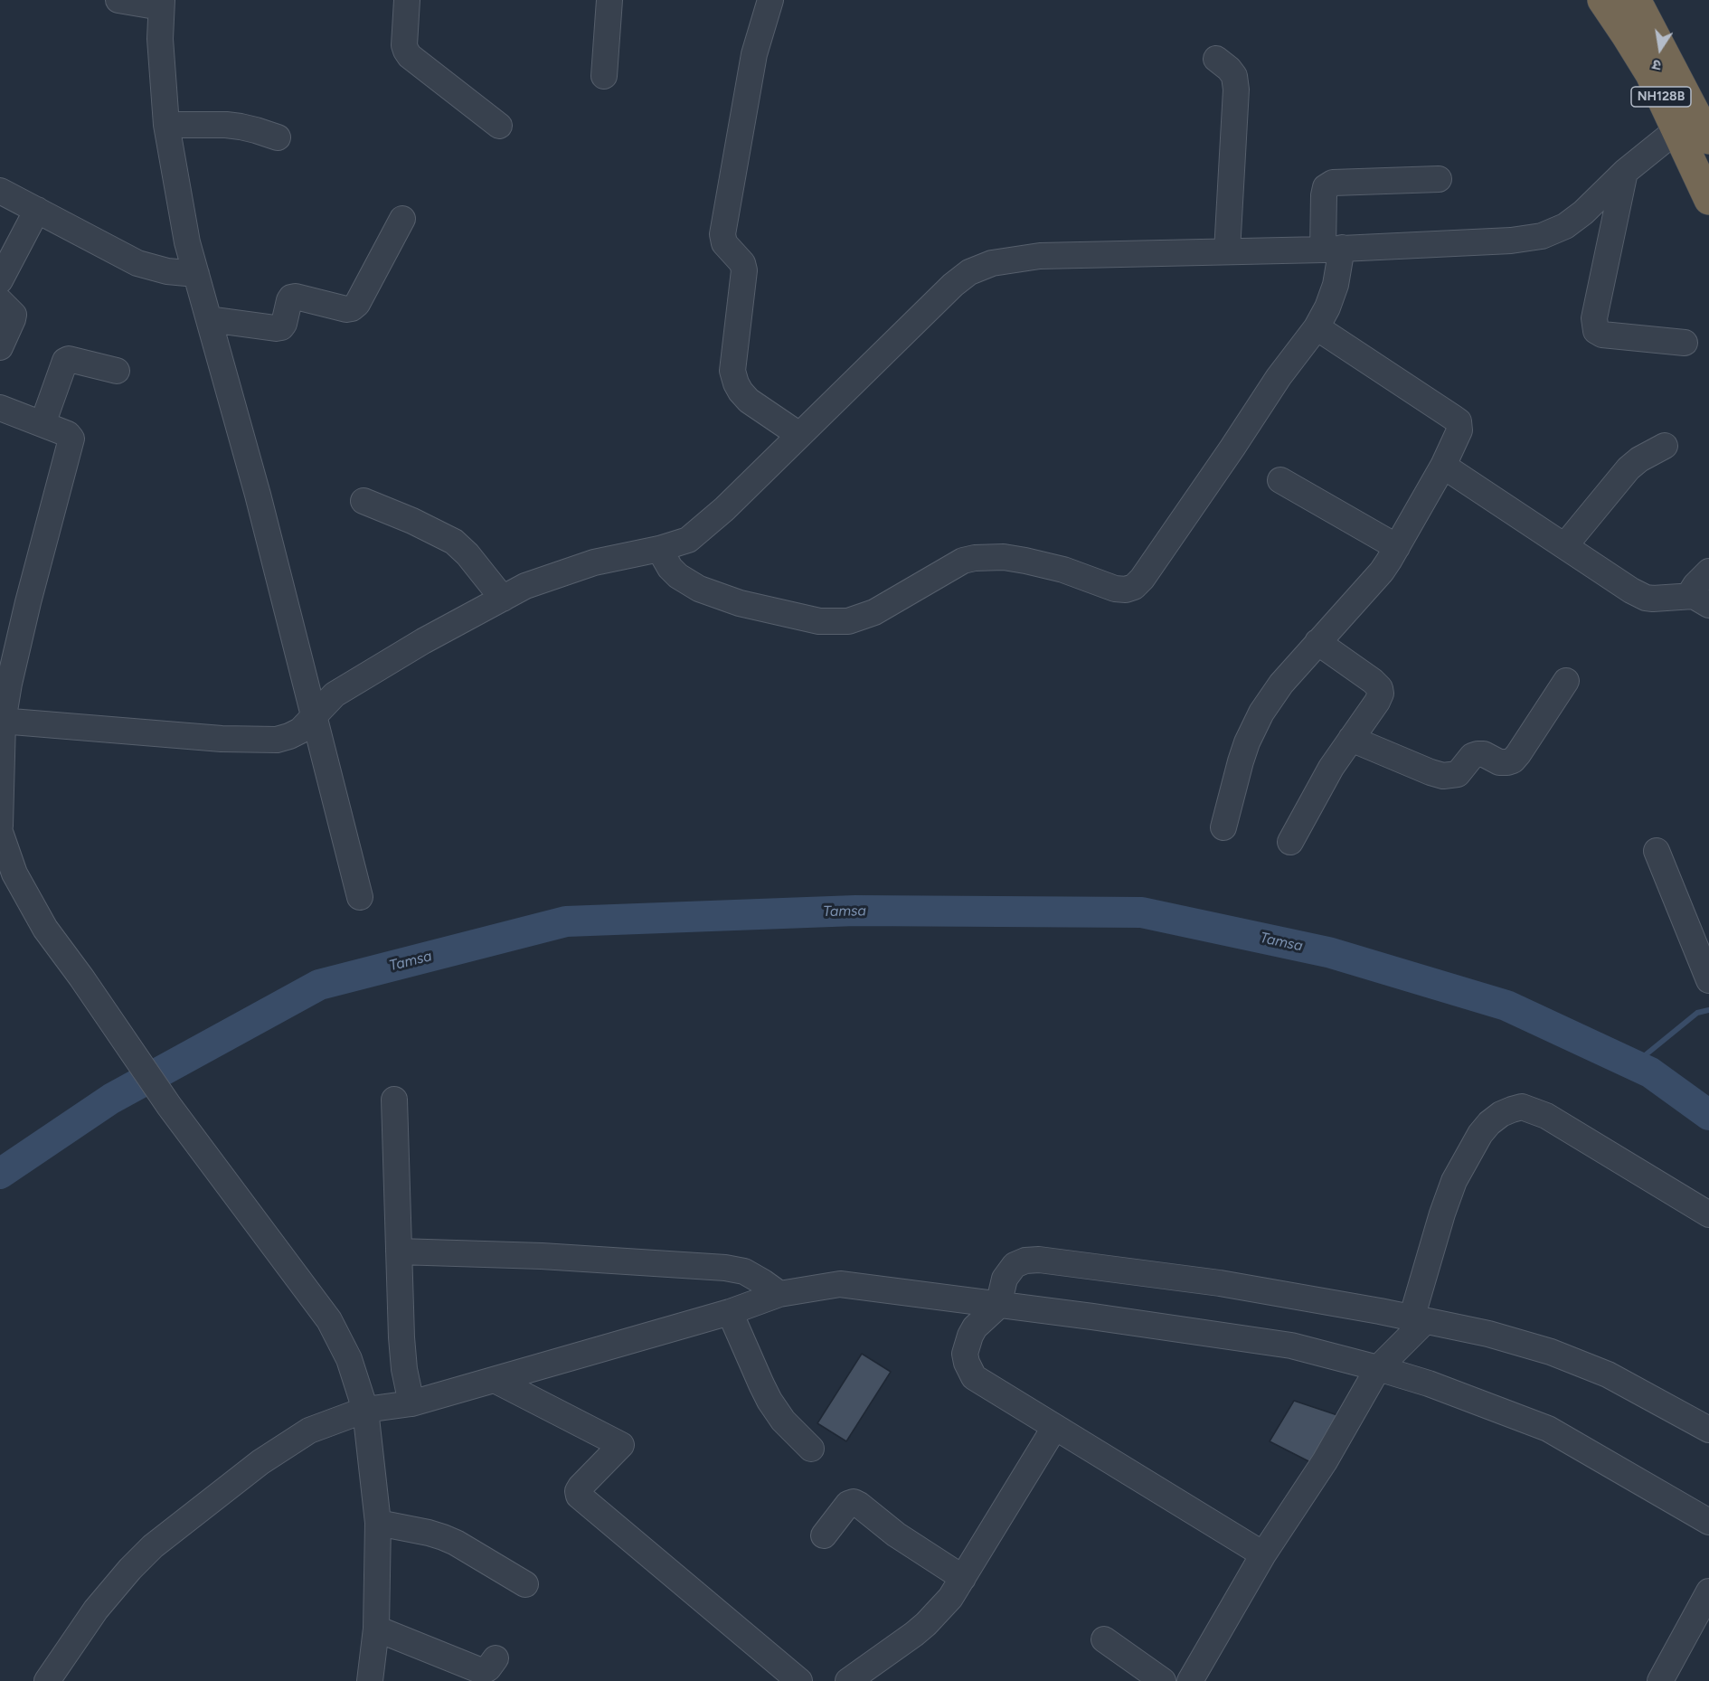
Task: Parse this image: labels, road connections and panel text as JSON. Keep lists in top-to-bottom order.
{
  "streets": {
    "highway": ["NH128B"]
  },
  "water": ["Tamsa"],
  "north": "bottom"
}
